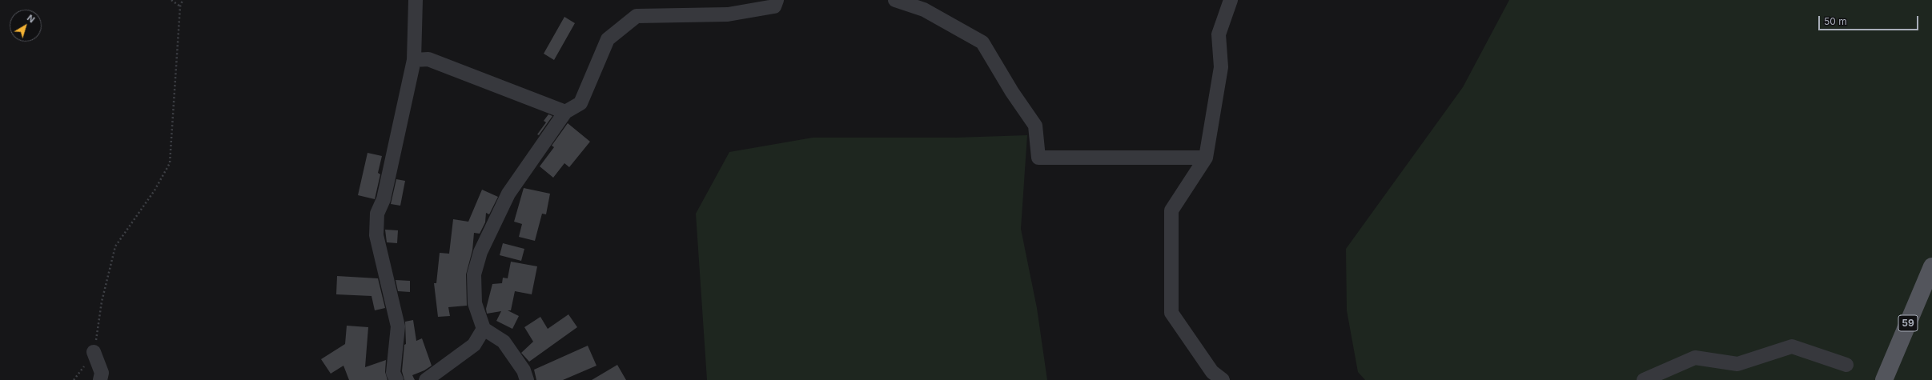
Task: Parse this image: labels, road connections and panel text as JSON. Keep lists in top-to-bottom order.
{
  "streets": {
    "main road": ["59"]
  },
  "scale_bar": "50 m",
  "north": "top right"
}
